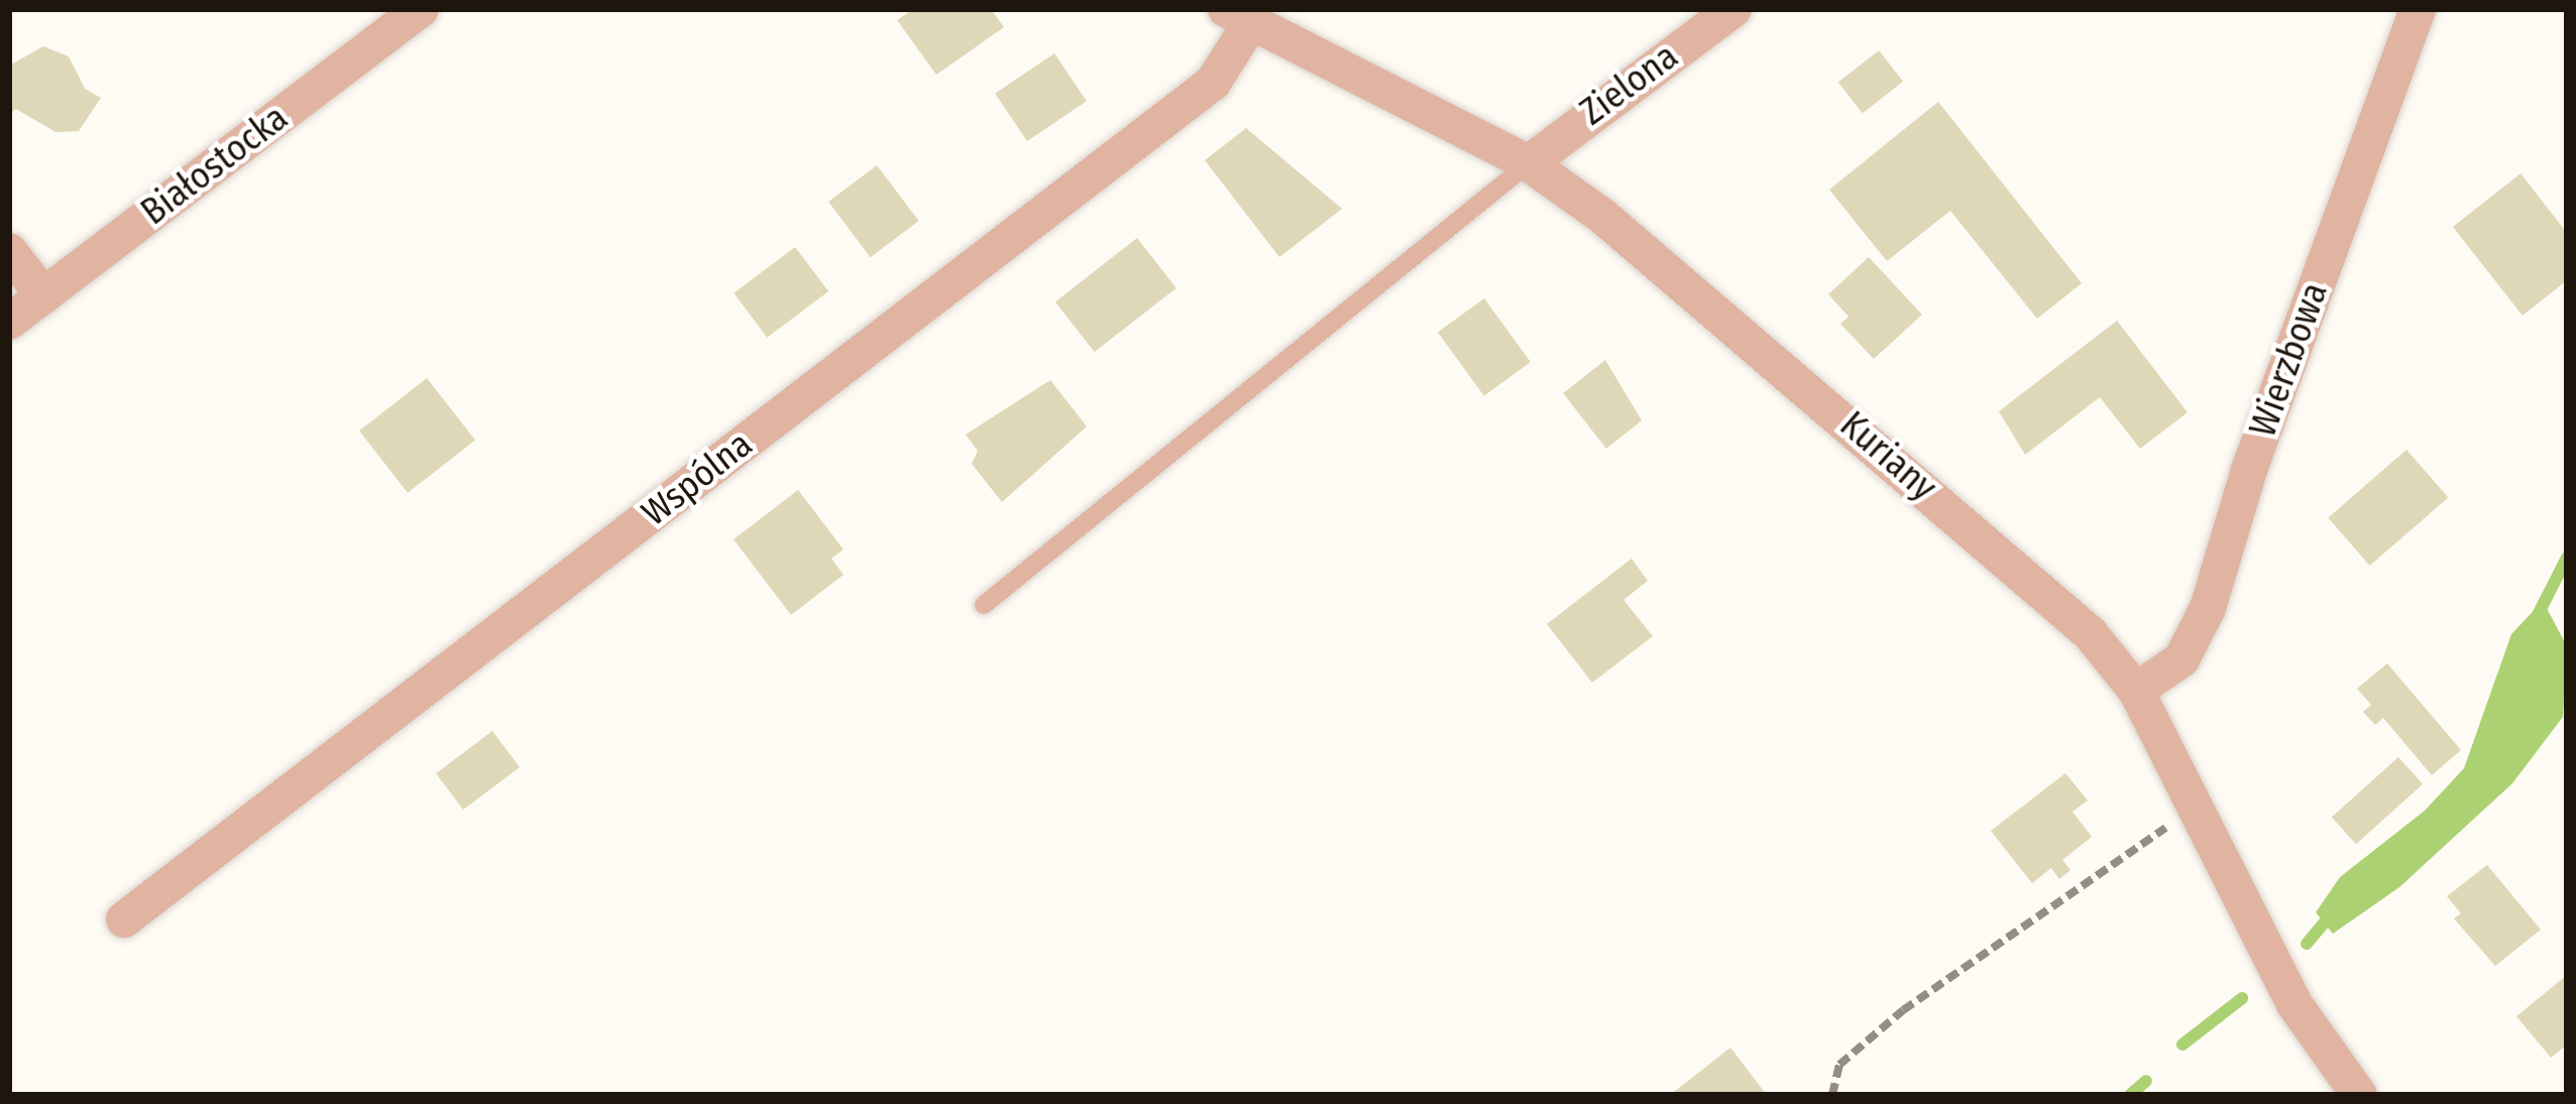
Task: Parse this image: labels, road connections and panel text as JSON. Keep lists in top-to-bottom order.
{
  "streets": {
    "street": [
      "Zielona",
      "Białostocka",
      "Wierzbowa",
      "Kuriany",
      "Wspólna"
    ]
  },
  "crossings": [
    ["Zielona", "Kuriany"],
    ["Wierzbowa", "Kuriany"],
    ["Kuriany", "Wspólna"]
  ]
}
